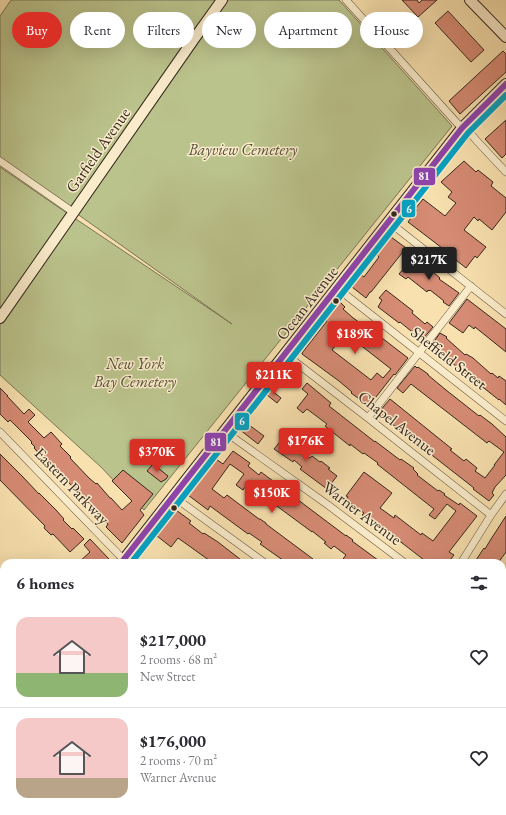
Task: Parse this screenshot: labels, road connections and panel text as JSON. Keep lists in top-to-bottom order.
{
  "streets": {
    "street": [
      "Garfield Avenue",
      "Ocean Avenue",
      "Sheffield Street",
      "Chapel Avenue",
      "Eastern Parkway",
      "Warner Avenue"
    ]
  },
  "crossings": [
    ["Ocean Avenue", "Sheffield Street"],
    ["Ocean Avenue", "Chapel Avenue"],
    ["Ocean Avenue", "Warner Avenue"]
  ],
  "parks": ["Bayview Cemetery", "New York Bay Cemetery"],
  "lines": ["transit line 81", "transit line 6"],
  "page": {
    "chip": [
      "Buy",
      "Rent",
      "Filters",
      "New",
      "Apartment",
      "House"
    ],
    "price": [
      "$217K",
      "$189K",
      "$211K",
      "$176K",
      "$370K",
      "$150K"
    ],
    "heading": "6 homes",
    "list": [
      {
        "name": "$217,000",
        "note": "2 rooms · 68 m² · New Street"
      },
      {
        "name": "$176,000",
        "note": "2 rooms · 70 m² · Warner Avenue"
      }
    ]
  }
}
